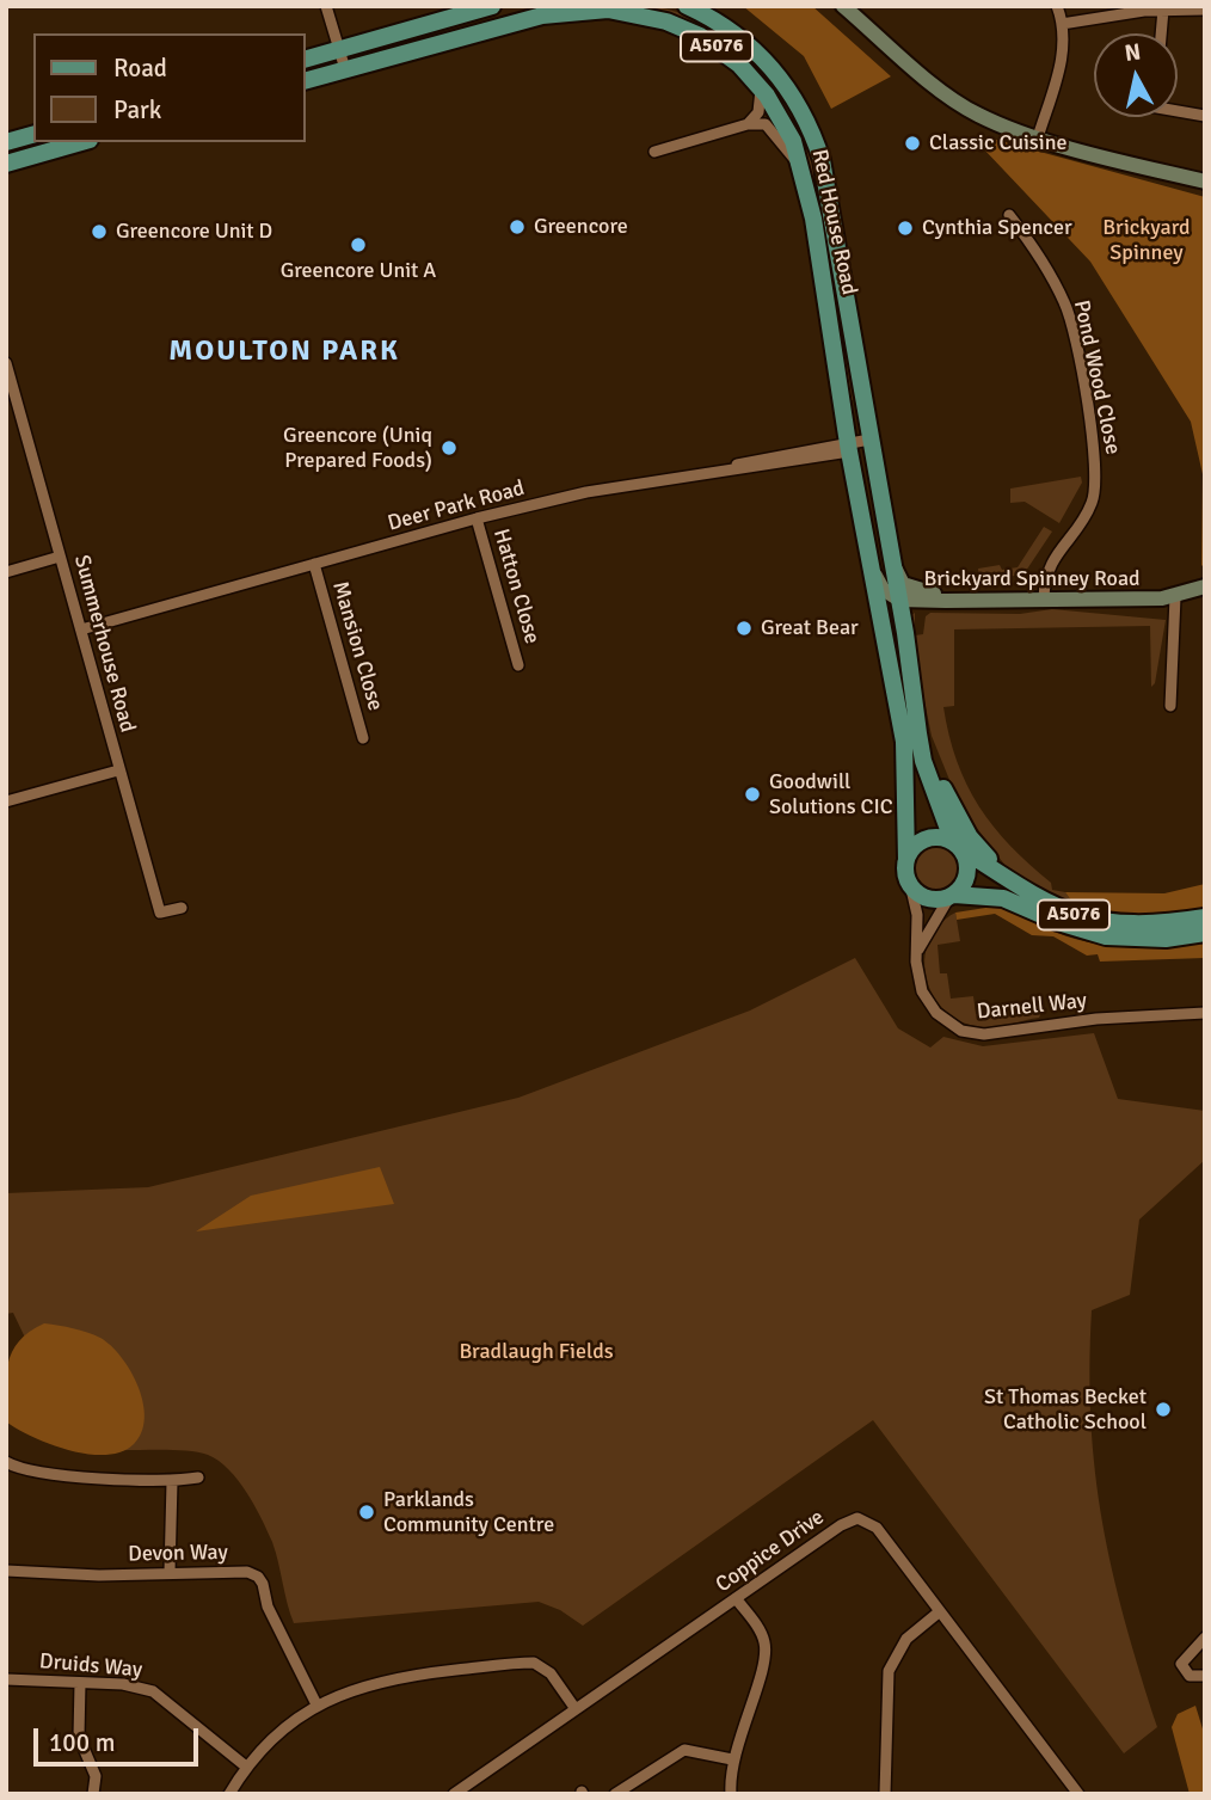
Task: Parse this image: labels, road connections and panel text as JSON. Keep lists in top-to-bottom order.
{
  "streets": {
    "main road": ["A5076", "Red House Road"],
    "street": [
      "Pond Wood Close",
      "Deer Park Road",
      "Brickyard Spinney Road",
      "Hatton Close",
      "Summerhouse Road",
      "Mansion Close",
      "Darnell Way",
      "Coppice Drive",
      "Devon Way",
      "Druids Way"
    ]
  },
  "crossings": [
    ["A5076", "Red House Road"],
    ["A5076", "Darnell Way"],
    ["Red House Road", "Deer Park Road"],
    ["Red House Road", "Darnell Way"],
    ["Pond Wood Close", "Brickyard Spinney Road"],
    ["Deer Park Road", "Hatton Close"],
    ["Deer Park Road", "Summerhouse Road"],
    ["Deer Park Road", "Mansion Close"]
  ],
  "districts": ["MOULTON PARK"],
  "parks": ["Brickyard Spinney", "Bradlaugh Fields"],
  "places": [
    "Classic Cuisine",
    "Greencore",
    "Cynthia Spencer",
    "Greencore Unit D",
    "Greencore Unit A",
    "Greencore (Uniq Prepared Foods)",
    "Great Bear",
    "Goodwill Solutions CIC",
    "St Thomas Becket Catholic School",
    "Parklands Community Centre"
  ],
  "legend": ["Road", "Park"],
  "scale_bar": "100 m",
  "north": "top"
}
